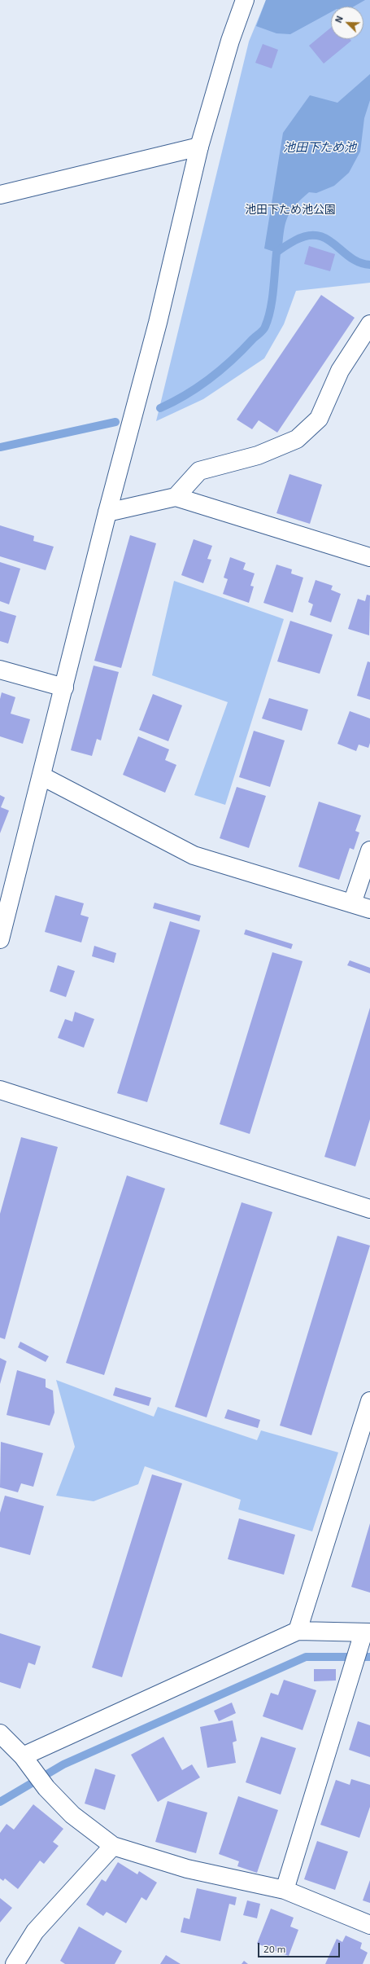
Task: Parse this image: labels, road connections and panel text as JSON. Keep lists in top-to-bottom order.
{
  "water": ["池田下ため池"],
  "parks": ["池田下ため池公園"],
  "scale_bar": "20 m",
  "north": "top left"
}
